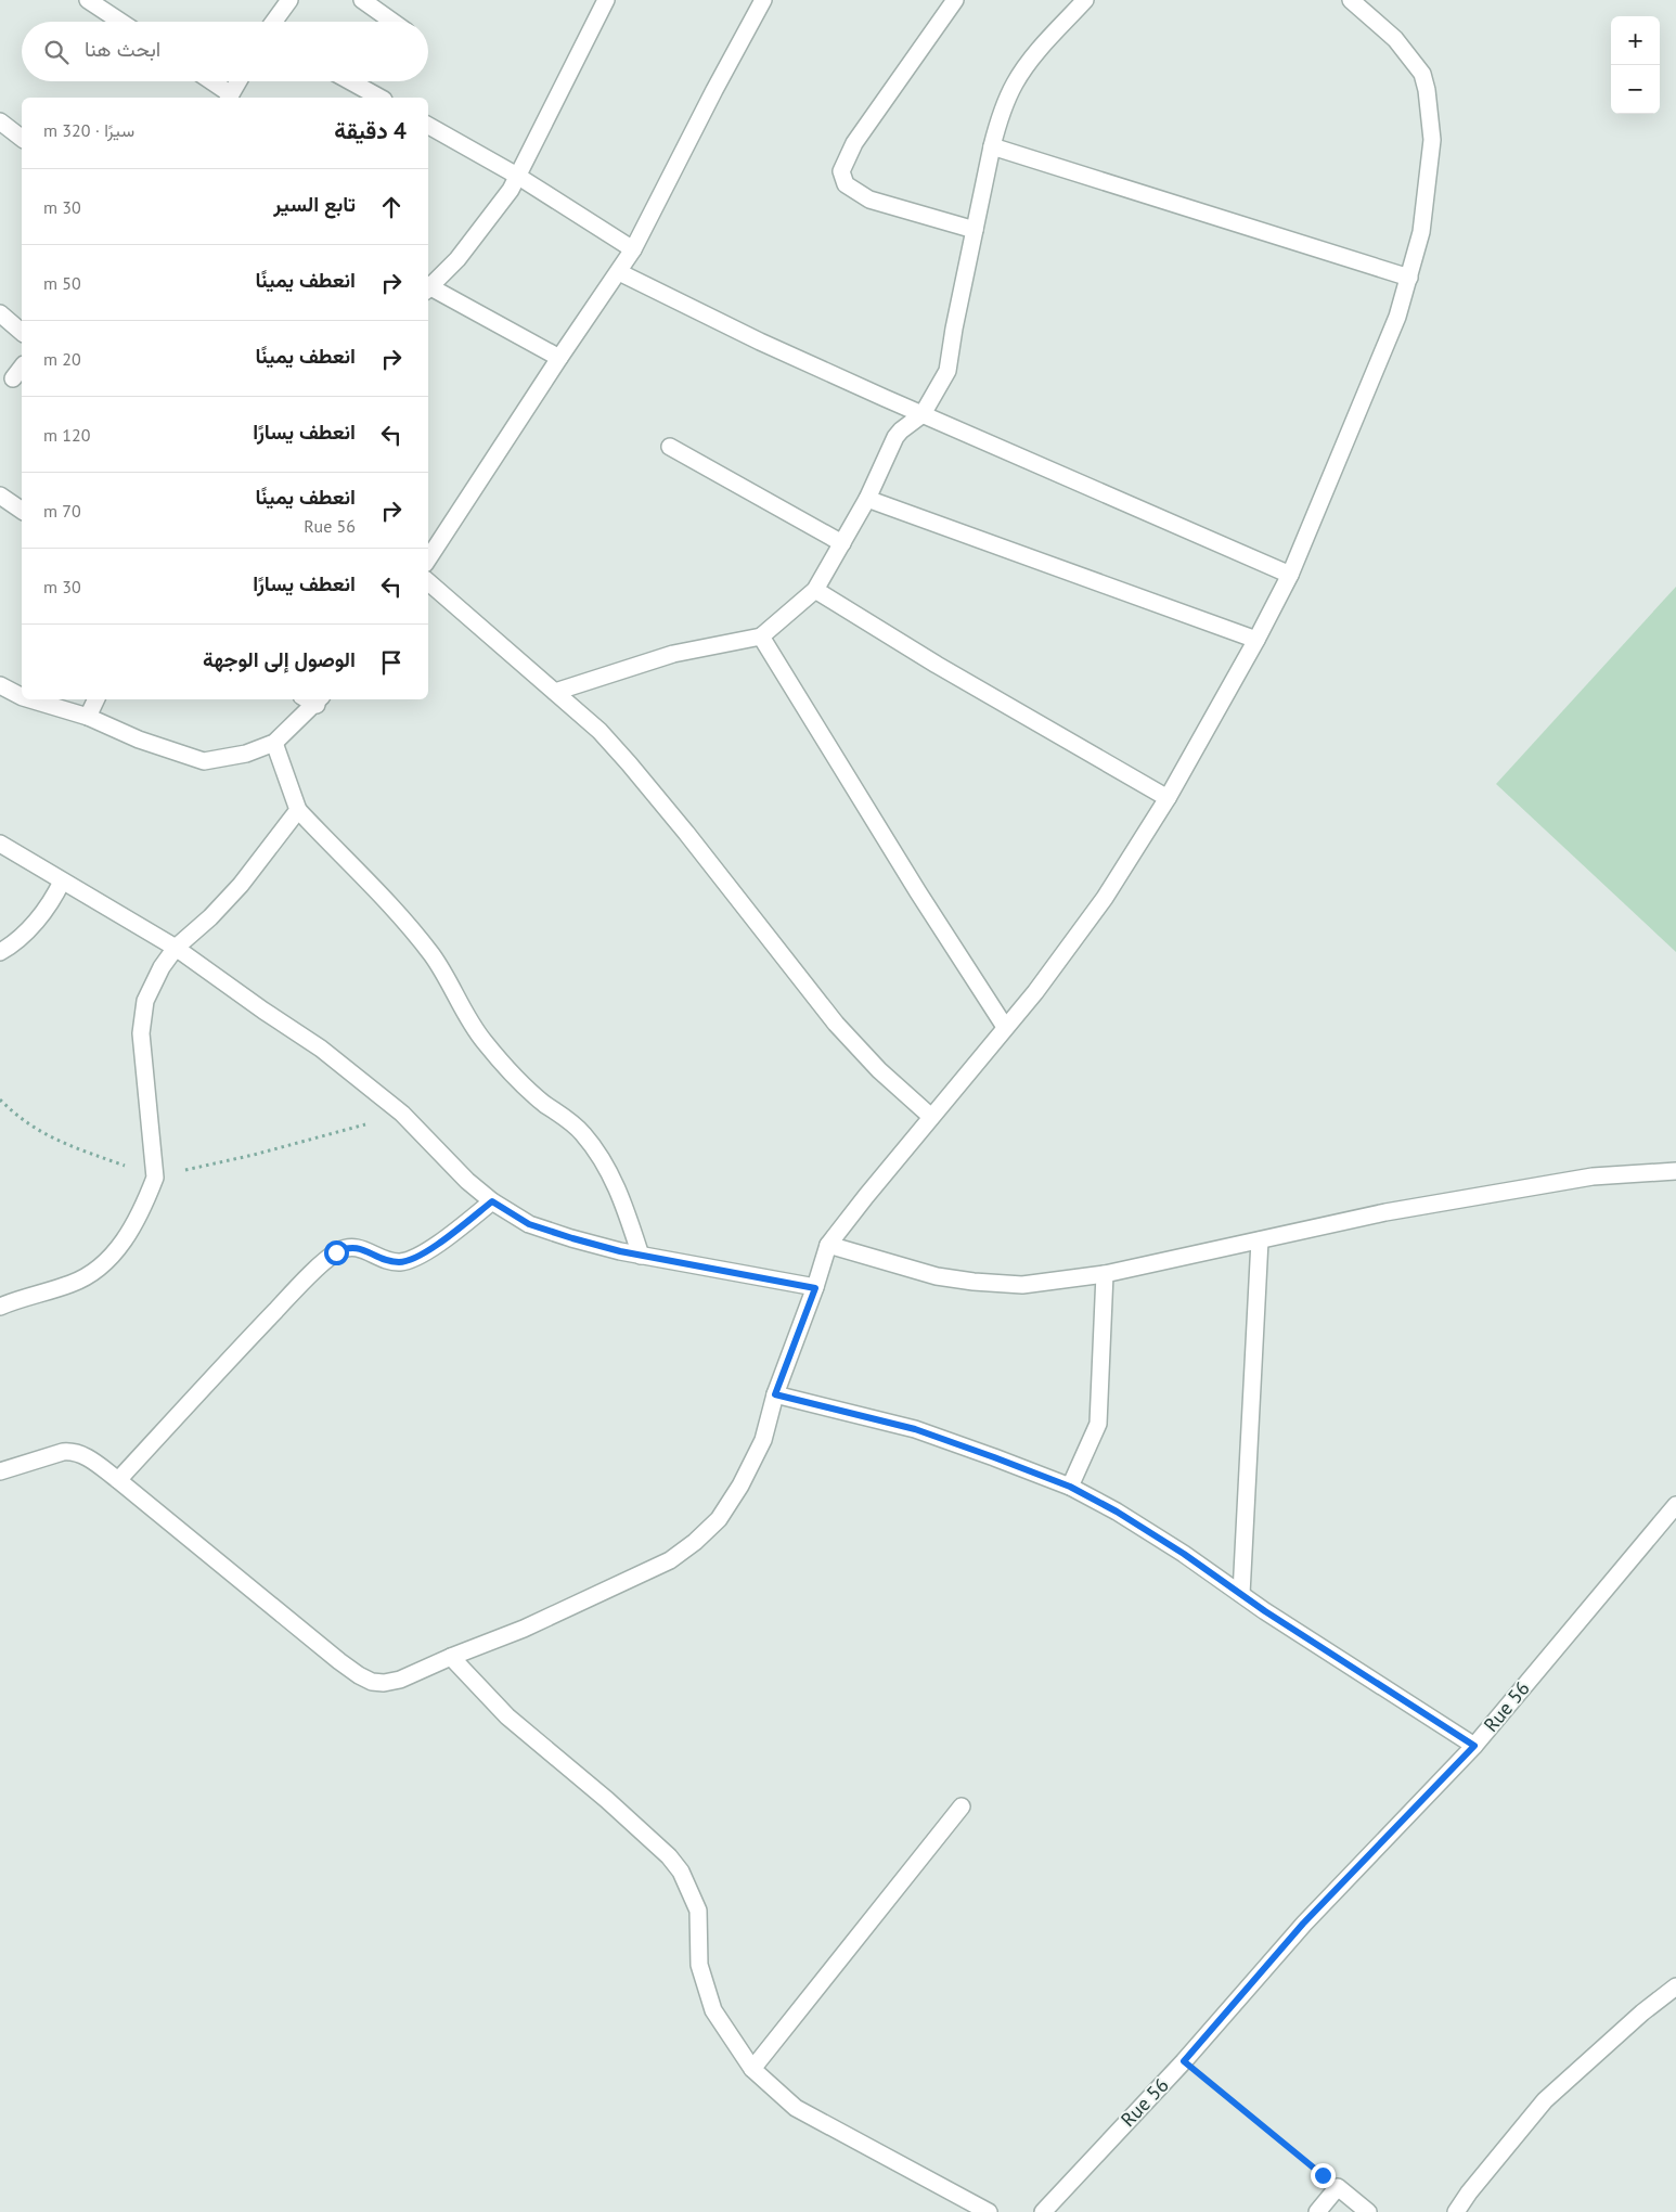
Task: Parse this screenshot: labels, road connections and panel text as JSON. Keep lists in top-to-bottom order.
{
  "streets": {
    "street": ["Rue 56"]
  },
  "page": {
    "map_buttons": ["+", "−"],
    "search": "ابحث هنا",
    "heading": ["4 دقيقة", "سيرًا · 320 m"],
    "list": [
      ["تابع السير", "30 m"],
      ["انعطف يمينًا", "50 m"],
      ["انعطف يمينًا", "20 m"],
      ["انعطف يسارًا", "120 m"],
      ["انعطف يمينًا", "Rue 56", "70 m"],
      ["انعطف يسارًا", "30 m"],
      "الوصول إلى الوجهة"
    ]
  }
}
